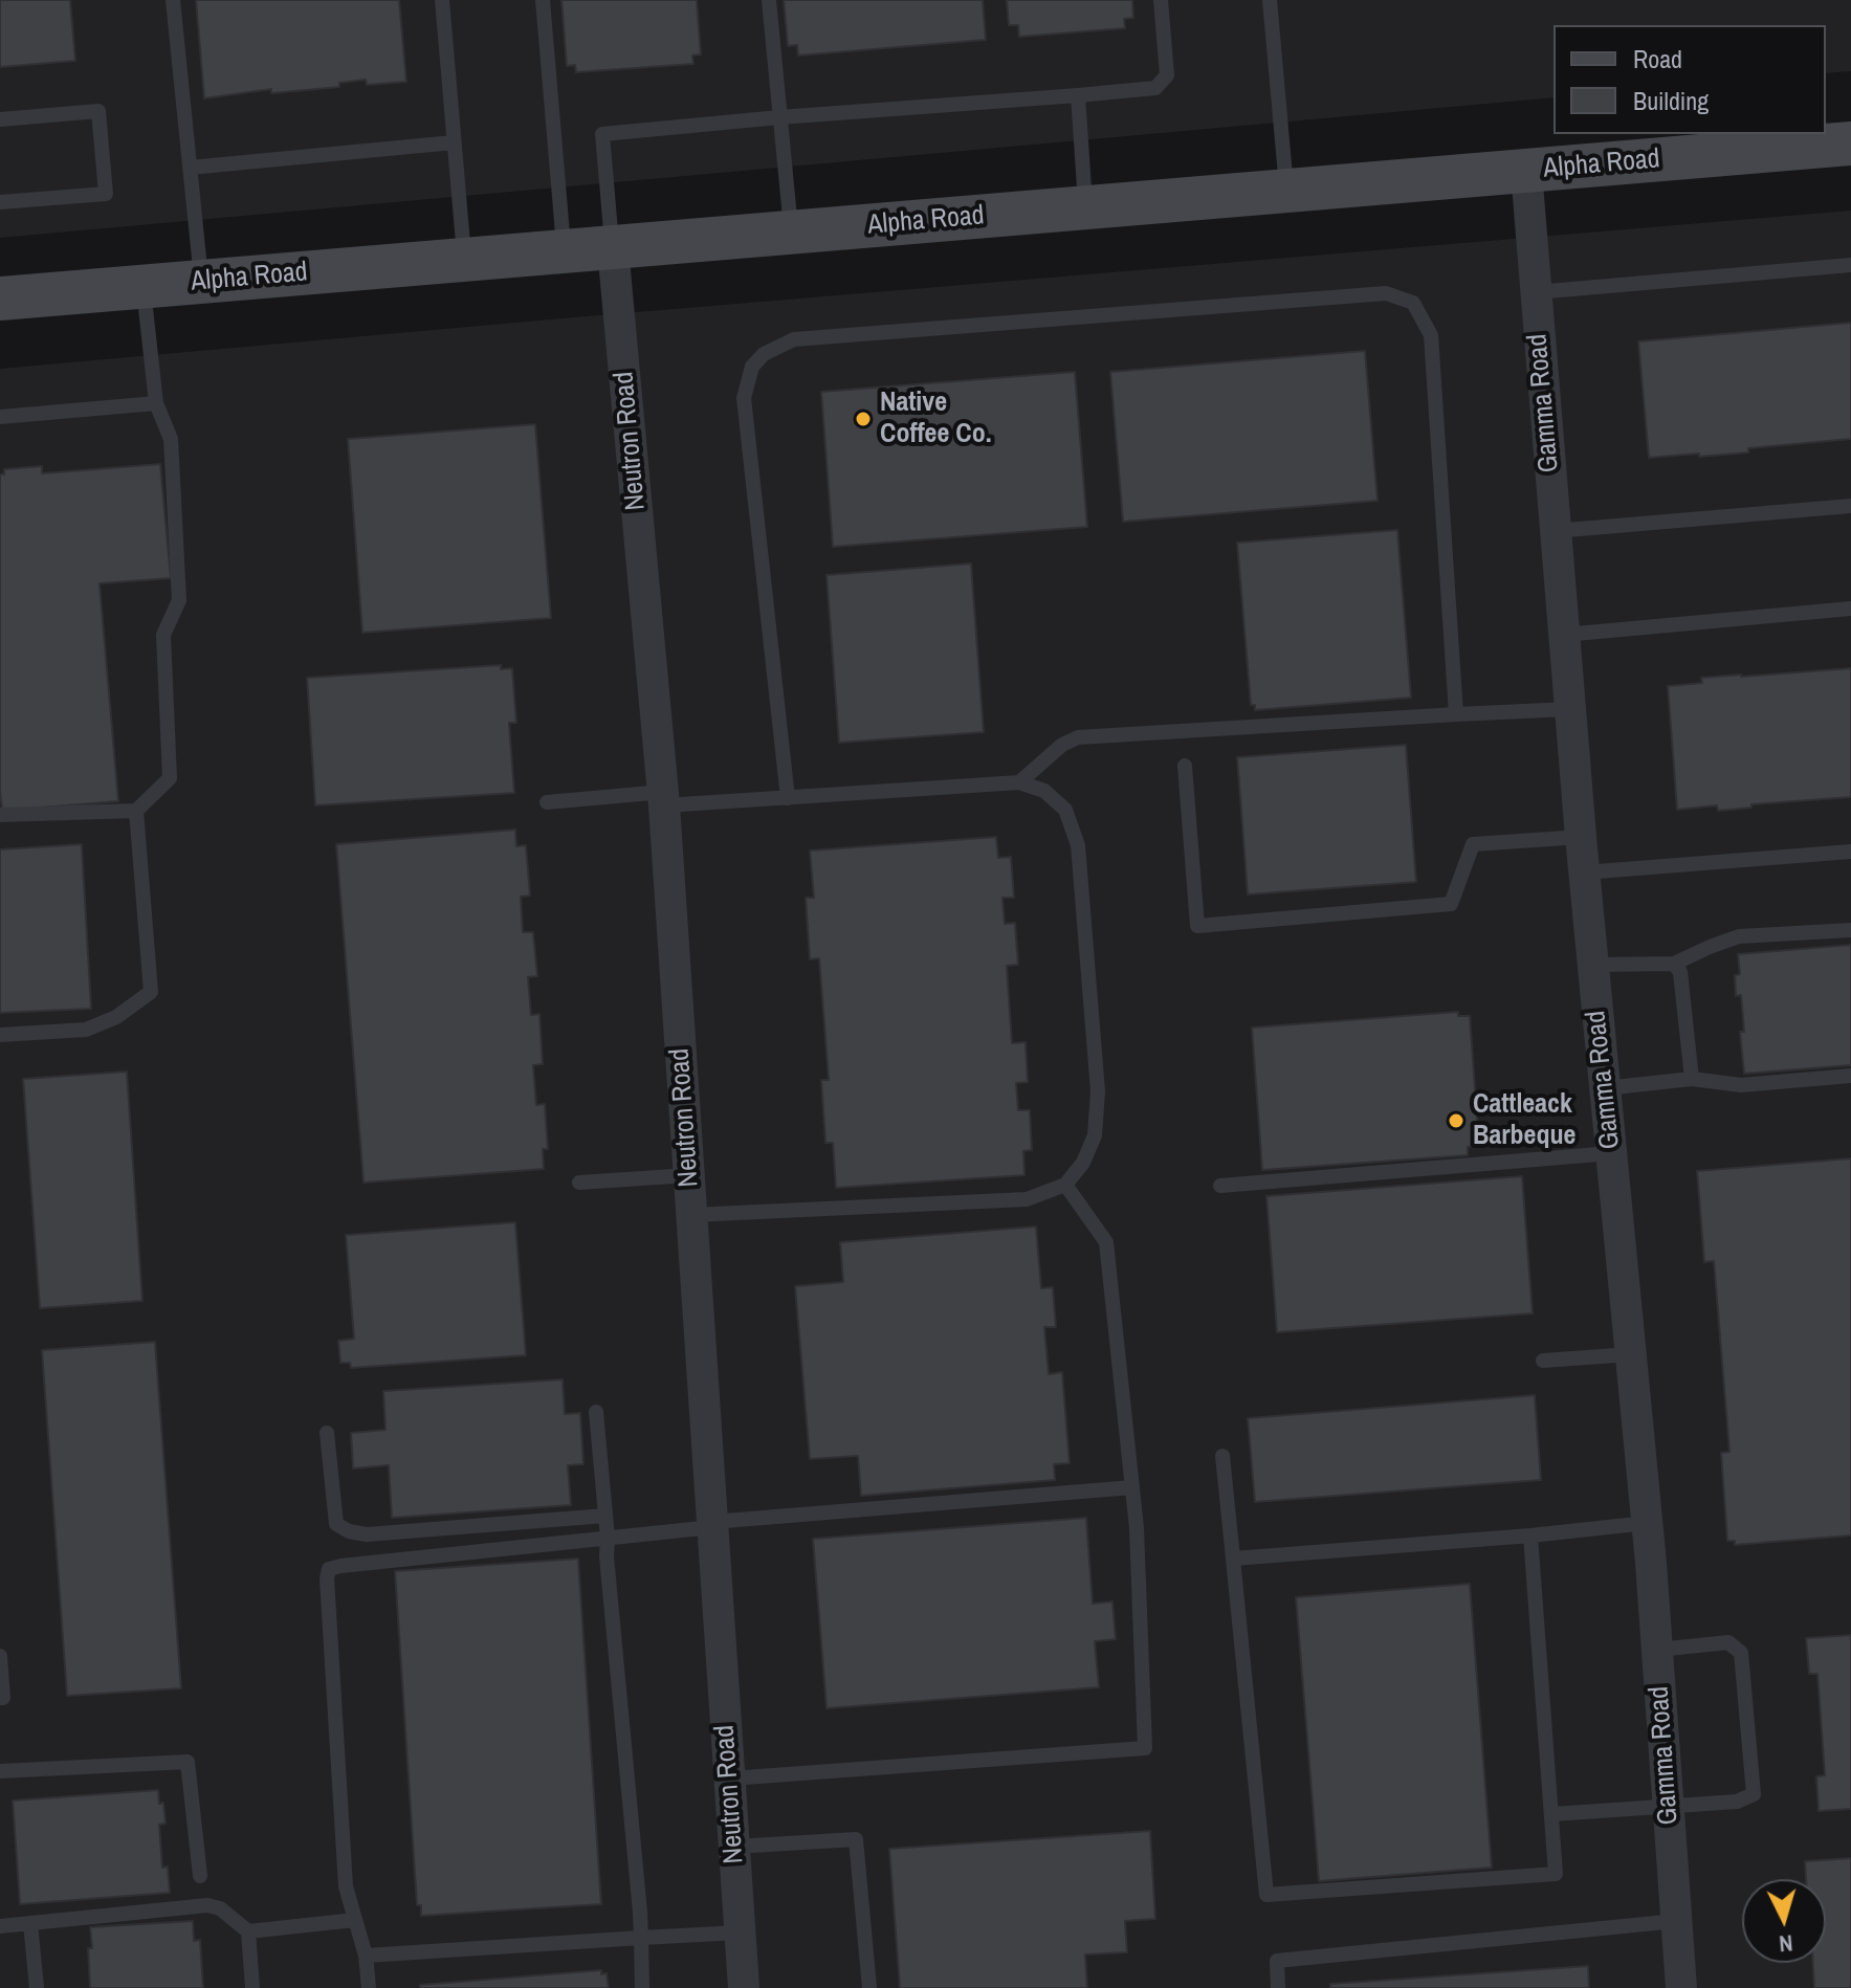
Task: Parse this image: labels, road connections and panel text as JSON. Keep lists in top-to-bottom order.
{
  "streets": {
    "street": ["Alpha Road", "Gamma Road", "Neutron Road"]
  },
  "crossings": [
    ["Alpha Road", "Gamma Road"],
    ["Alpha Road", "Neutron Road"]
  ],
  "places": ["Native Coffee Co.", "Cattleack Barbeque"],
  "legend": ["Road", "Building"],
  "north": "bottom"
}
